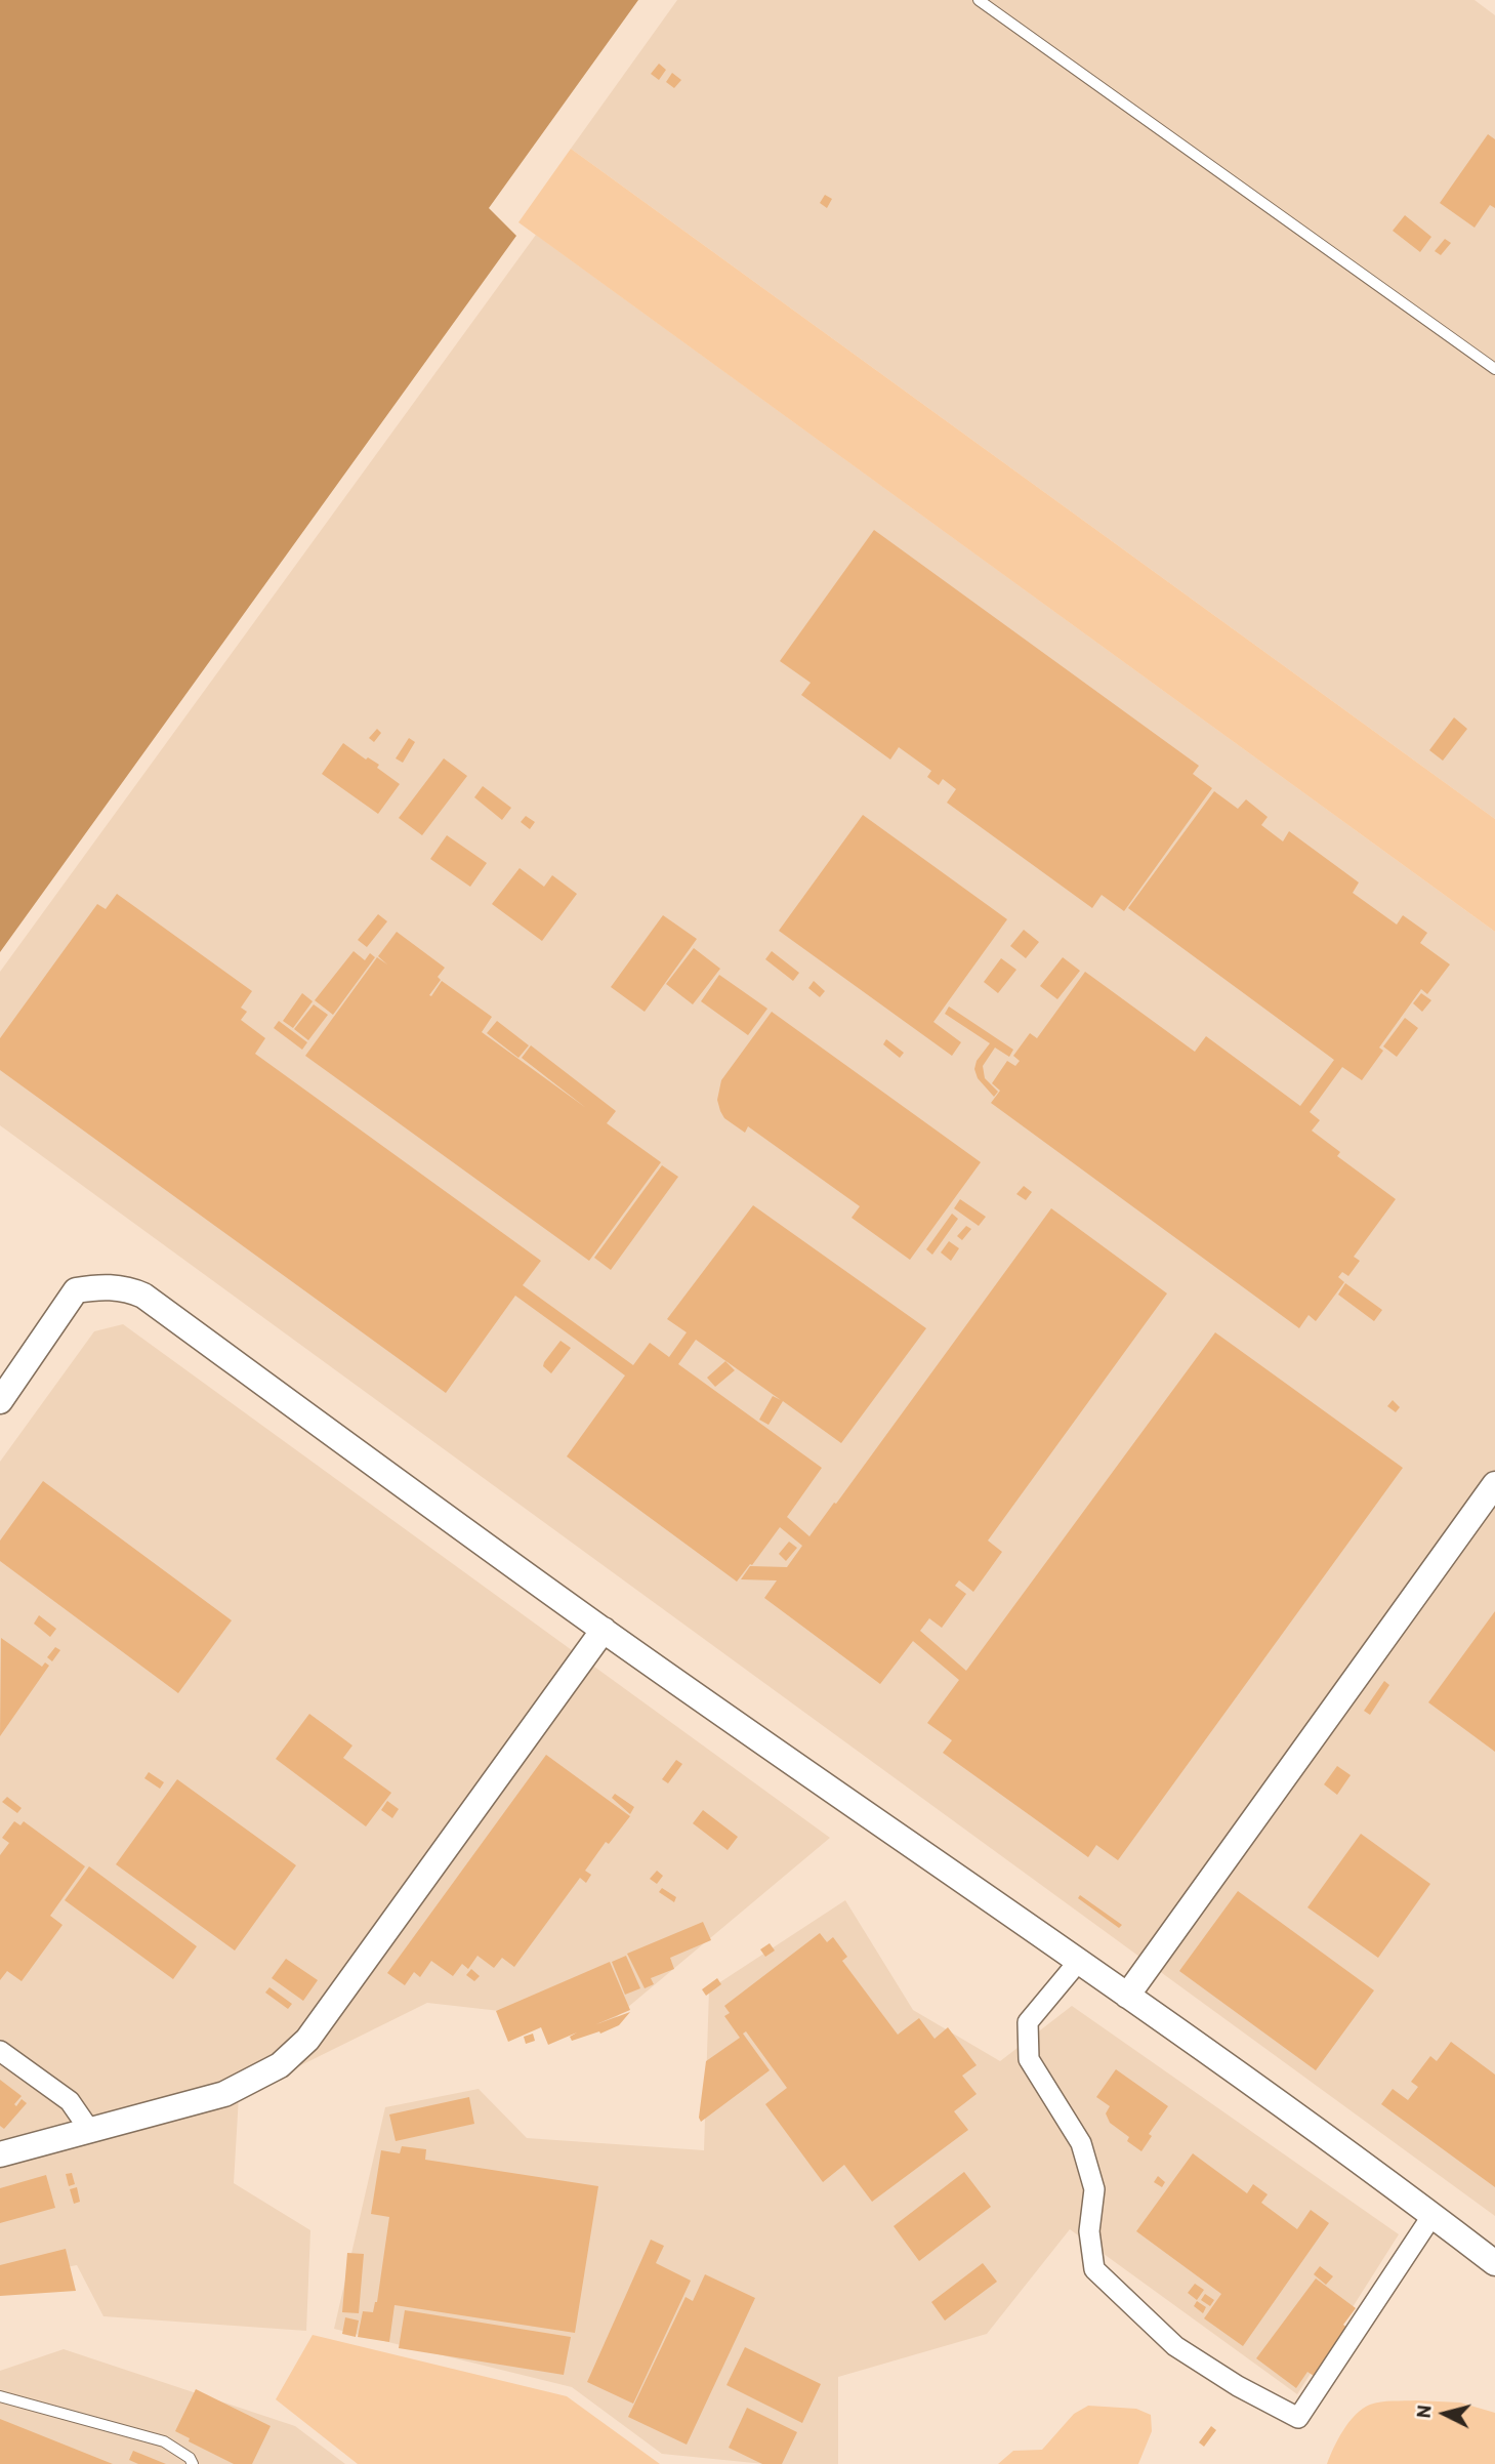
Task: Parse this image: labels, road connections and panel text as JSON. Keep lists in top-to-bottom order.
{
  "north": "left"
}
